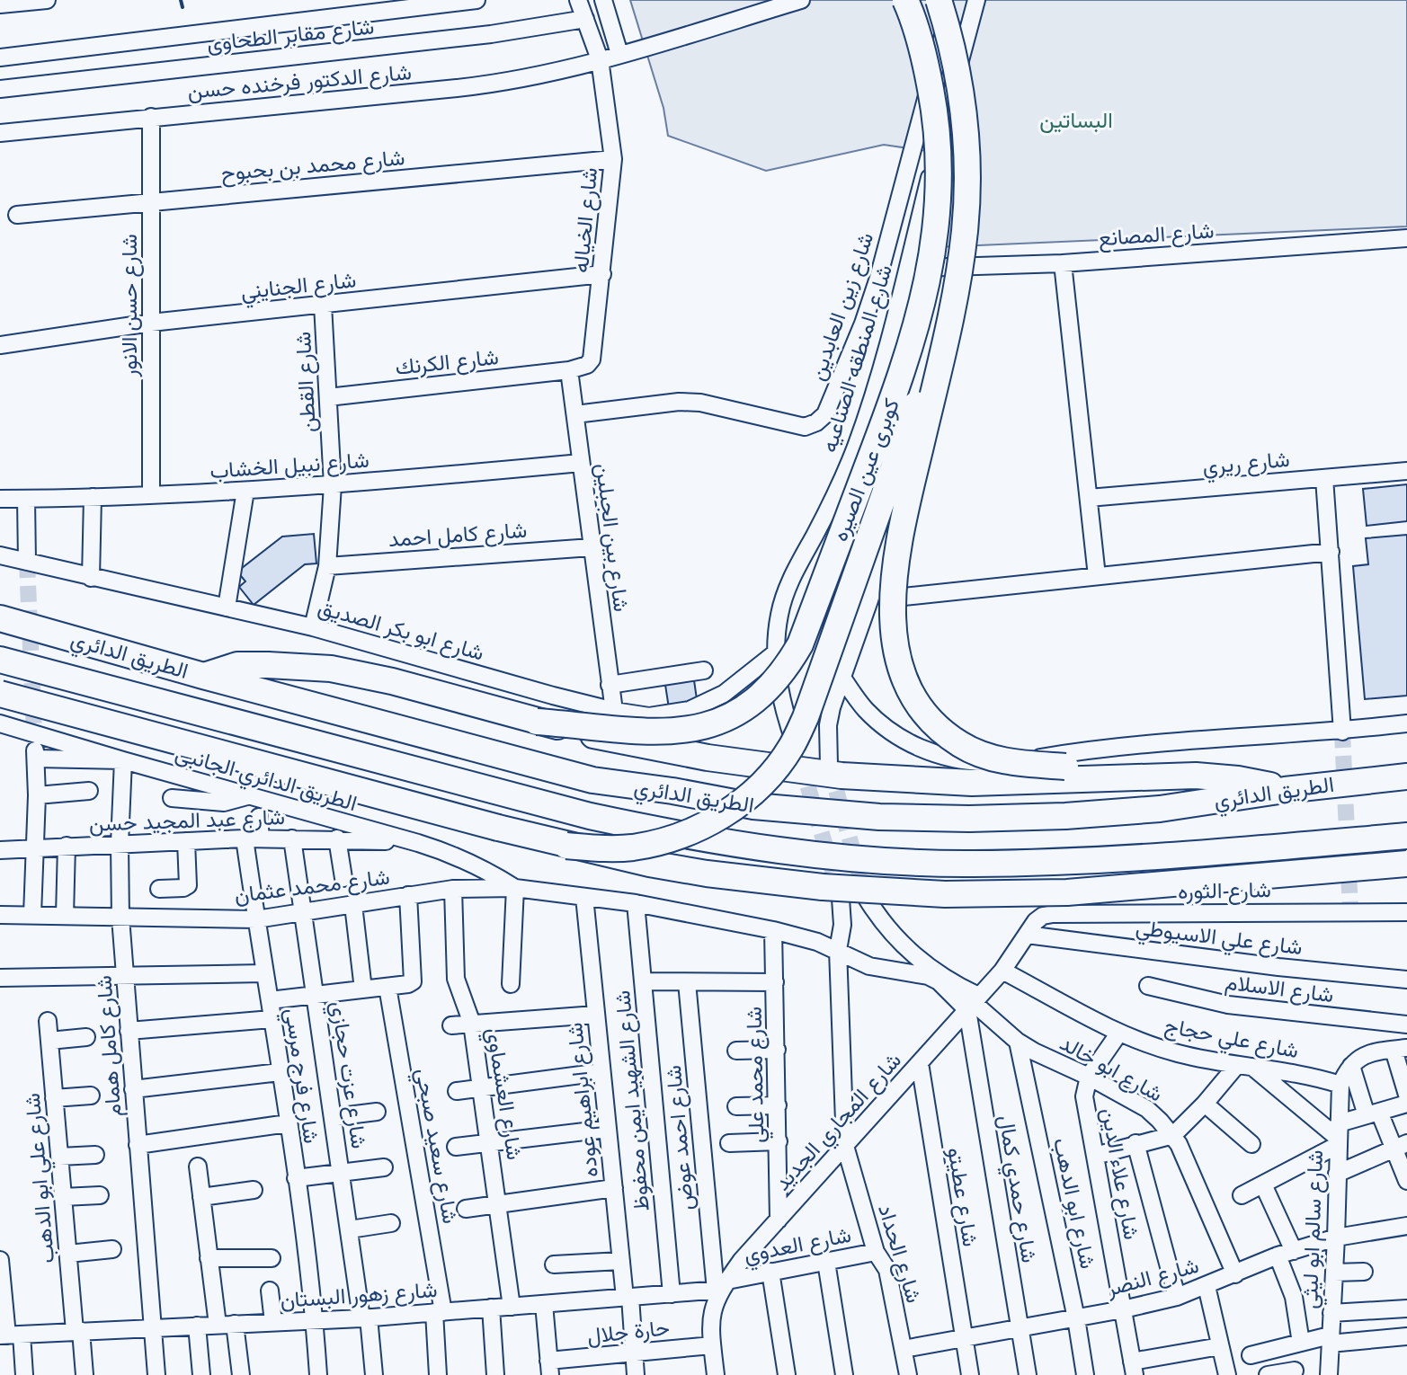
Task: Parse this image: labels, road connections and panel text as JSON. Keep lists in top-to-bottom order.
{
  "streets": {
    "highway": ["كوبرى عين الصيره", "الطريق الدائري"],
    "street": [
      "شارع مقابر الطحاوى",
      "شارع الدكتور فرخنده حسن",
      "شارع محمد بن بحبوح",
      "شارع الخياله",
      "شارع المصانع",
      "شارع الجنايني",
      "شارع حسن الانور",
      "شارع زين العابدين",
      "شارع المنطقه الصناعيه",
      "شارع الكرنك",
      "شارع القطن",
      "شارع ريري",
      "شارع نبيل الخشاب",
      "شارع كامل احمد",
      "شارع بين الجبلين",
      "شارع ابو بكر الصديق",
      "الطريق الدائري الجانبى",
      "شارع عبد المجيد حسن",
      "شارع محمد عثمان",
      "شارع الثوره",
      "شارع علي الاسيوطي",
      "شارع الاسلام",
      "شارع علي حجاج",
      "شارع كامل همام",
      "شارع ابو خالد",
      "شارع عزت حجازي",
      "شارع محمد علي",
      "شارع فرج مرسي",
      "شارع العشماوي",
      "شارع ابراهيم عوده",
      "شارع الشهيد ايمن محفوظ",
      "شارع المجاري الجديد",
      "شارع احمد عوض",
      "شارع سعيد صبحي",
      "شارع علاء الدين",
      "شارع علي ابو الدهب",
      "شارع حمدي كمال",
      "شارع عطيتو",
      "شارع ابو الدهب",
      "شارع سالم ابو ليثي",
      "شارع العدوي",
      "شارع الحداد",
      "شارع النصر",
      "شارع زهور البستان",
      "حارة جلال"
    ]
  },
  "crossings": [
    ["شارع مقابر الطحاوى", "شارع الخياله"],
    ["شارع الدكتور فرخنده حسن", "شارع الخياله"],
    ["شارع الدكتور فرخنده حسن", "شارع حسن الانور"],
    ["شارع محمد بن بحبوح", "شارع الخياله"],
    ["شارع محمد بن بحبوح", "شارع حسن الانور"],
    ["شارع الخياله", "شارع الجنايني"],
    ["شارع الخياله", "شارع الكرنك"],
    ["شارع الخياله", "شارع بين الجبلين"],
    ["شارع المصانع", "شارع المنطقه الصناعيه"],
    ["شارع الجنايني", "شارع حسن الانور"],
    ["شارع الجنايني", "شارع القطن"],
    ["شارع حسن الانور", "شارع نبيل الخشاب"],
    ["شارع زين العابدين", "شارع بين الجبلين"],
    ["شارع المنطقه الصناعيه", "شارع ابو بكر الصديق"],
    ["شارع الكرنك", "شارع القطن"],
    ["شارع الكرنك", "شارع بين الجبلين"],
    ["شارع القطن", "شارع نبيل الخشاب"],
    ["شارع القطن", "شارع كامل احمد"],
    ["شارع القطن", "شارع ابو بكر الصديق"],
    ["شارع نبيل الخشاب", "شارع بين الجبلين"],
    ["شارع كامل احمد", "شارع بين الجبلين"],
    ["شارع بين الجبلين", "شارع ابو بكر الصديق"],
    ["الطريق الدائري الجانبى", "شارع عبد المجيد حسن"],
    ["الطريق الدائري الجانبى", "شارع محمد عثمان"],
    ["الطريق الدائري الجانبى", "شارع كامل همام"],
    ["شارع عبد المجيد حسن", "شارع كامل همام"],
    ["شارع عبد المجيد حسن", "شارع عزت حجازي"],
    ["شارع عبد المجيد حسن", "شارع فرج مرسي"],
    ["شارع محمد عثمان", "شارع كامل همام"],
    ["شارع محمد عثمان", "شارع عزت حجازي"],
    ["شارع محمد عثمان", "شارع فرج مرسي"],
    ["شارع محمد عثمان", "شارع العشماوي"],
    ["شارع محمد عثمان", "شارع ابراهيم عوده"],
    ["شارع الثوره", "شارع المجاري الجديد"],
    ["شارع علي الاسيوطي", "شارع المجاري الجديد"],
    ["شارع علي حجاج", "شارع المجاري الجديد"],
    ["شارع علي حجاج", "شارع سالم ابو ليثي"],
    ["شارع كامل همام", "شارع زهور البستان"],
    ["شارع ابو خالد", "شارع المجاري الجديد"],
    ["شارع ابو خالد", "شارع علاء الدين"],
    ["شارع ابو خالد", "شارع حمدي كمال"],
    ["شارع ابو خالد", "شارع ابو الدهب"],
    ["شارع ابو خالد", "شارع النصر"],
    ["شارع عزت حجازي", "شارع زهور البستان"],
    ["شارع محمد علي", "شارع المجاري الجديد"],
    ["شارع فرج مرسي", "شارع زهور البستان"],
    ["شارع العشماوي", "شارع زهور البستان"],
    ["شارع ابراهيم عوده", "شارع زهور البستان"],
    ["شارع ابراهيم عوده", "حارة جلال"],
    ["شارع الشهيد ايمن محفوظ", "شارع زهور البستان"],
    ["شارع المجاري الجديد", "شارع احمد عوض"],
    ["شارع المجاري الجديد", "شارع حمدي كمال"],
    ["شارع المجاري الجديد", "شارع عطيتو"],
    ["شارع المجاري الجديد", "شارع العدوي"],
    ["شارع المجاري الجديد", "شارع الحداد"],
    ["شارع المجاري الجديد", "شارع زهور البستان"],
    ["شارع المجاري الجديد", "حارة جلال"],
    ["شارع احمد عوض", "شارع العدوي"],
    ["شارع احمد عوض", "شارع زهور البستان"],
    ["شارع سعيد صبحي", "شارع زهور البستان"],
    ["شارع علاء الدين", "شارع النصر"],
    ["شارع علي ابو الدهب", "شارع زهور البستان"],
    ["شارع حمدي كمال", "شارع النصر"],
    ["شارع عطيتو", "شارع النصر"],
    ["شارع ابو الدهب", "شارع النصر"],
    ["شارع سالم ابو ليثي", "شارع النصر"],
    ["شارع العدوي", "شارع الحداد"],
    ["شارع العدوي", "شارع زهور البستان"],
    ["شارع الحداد", "شارع النصر"]
  ],
  "parks": ["البساتين"]
}
